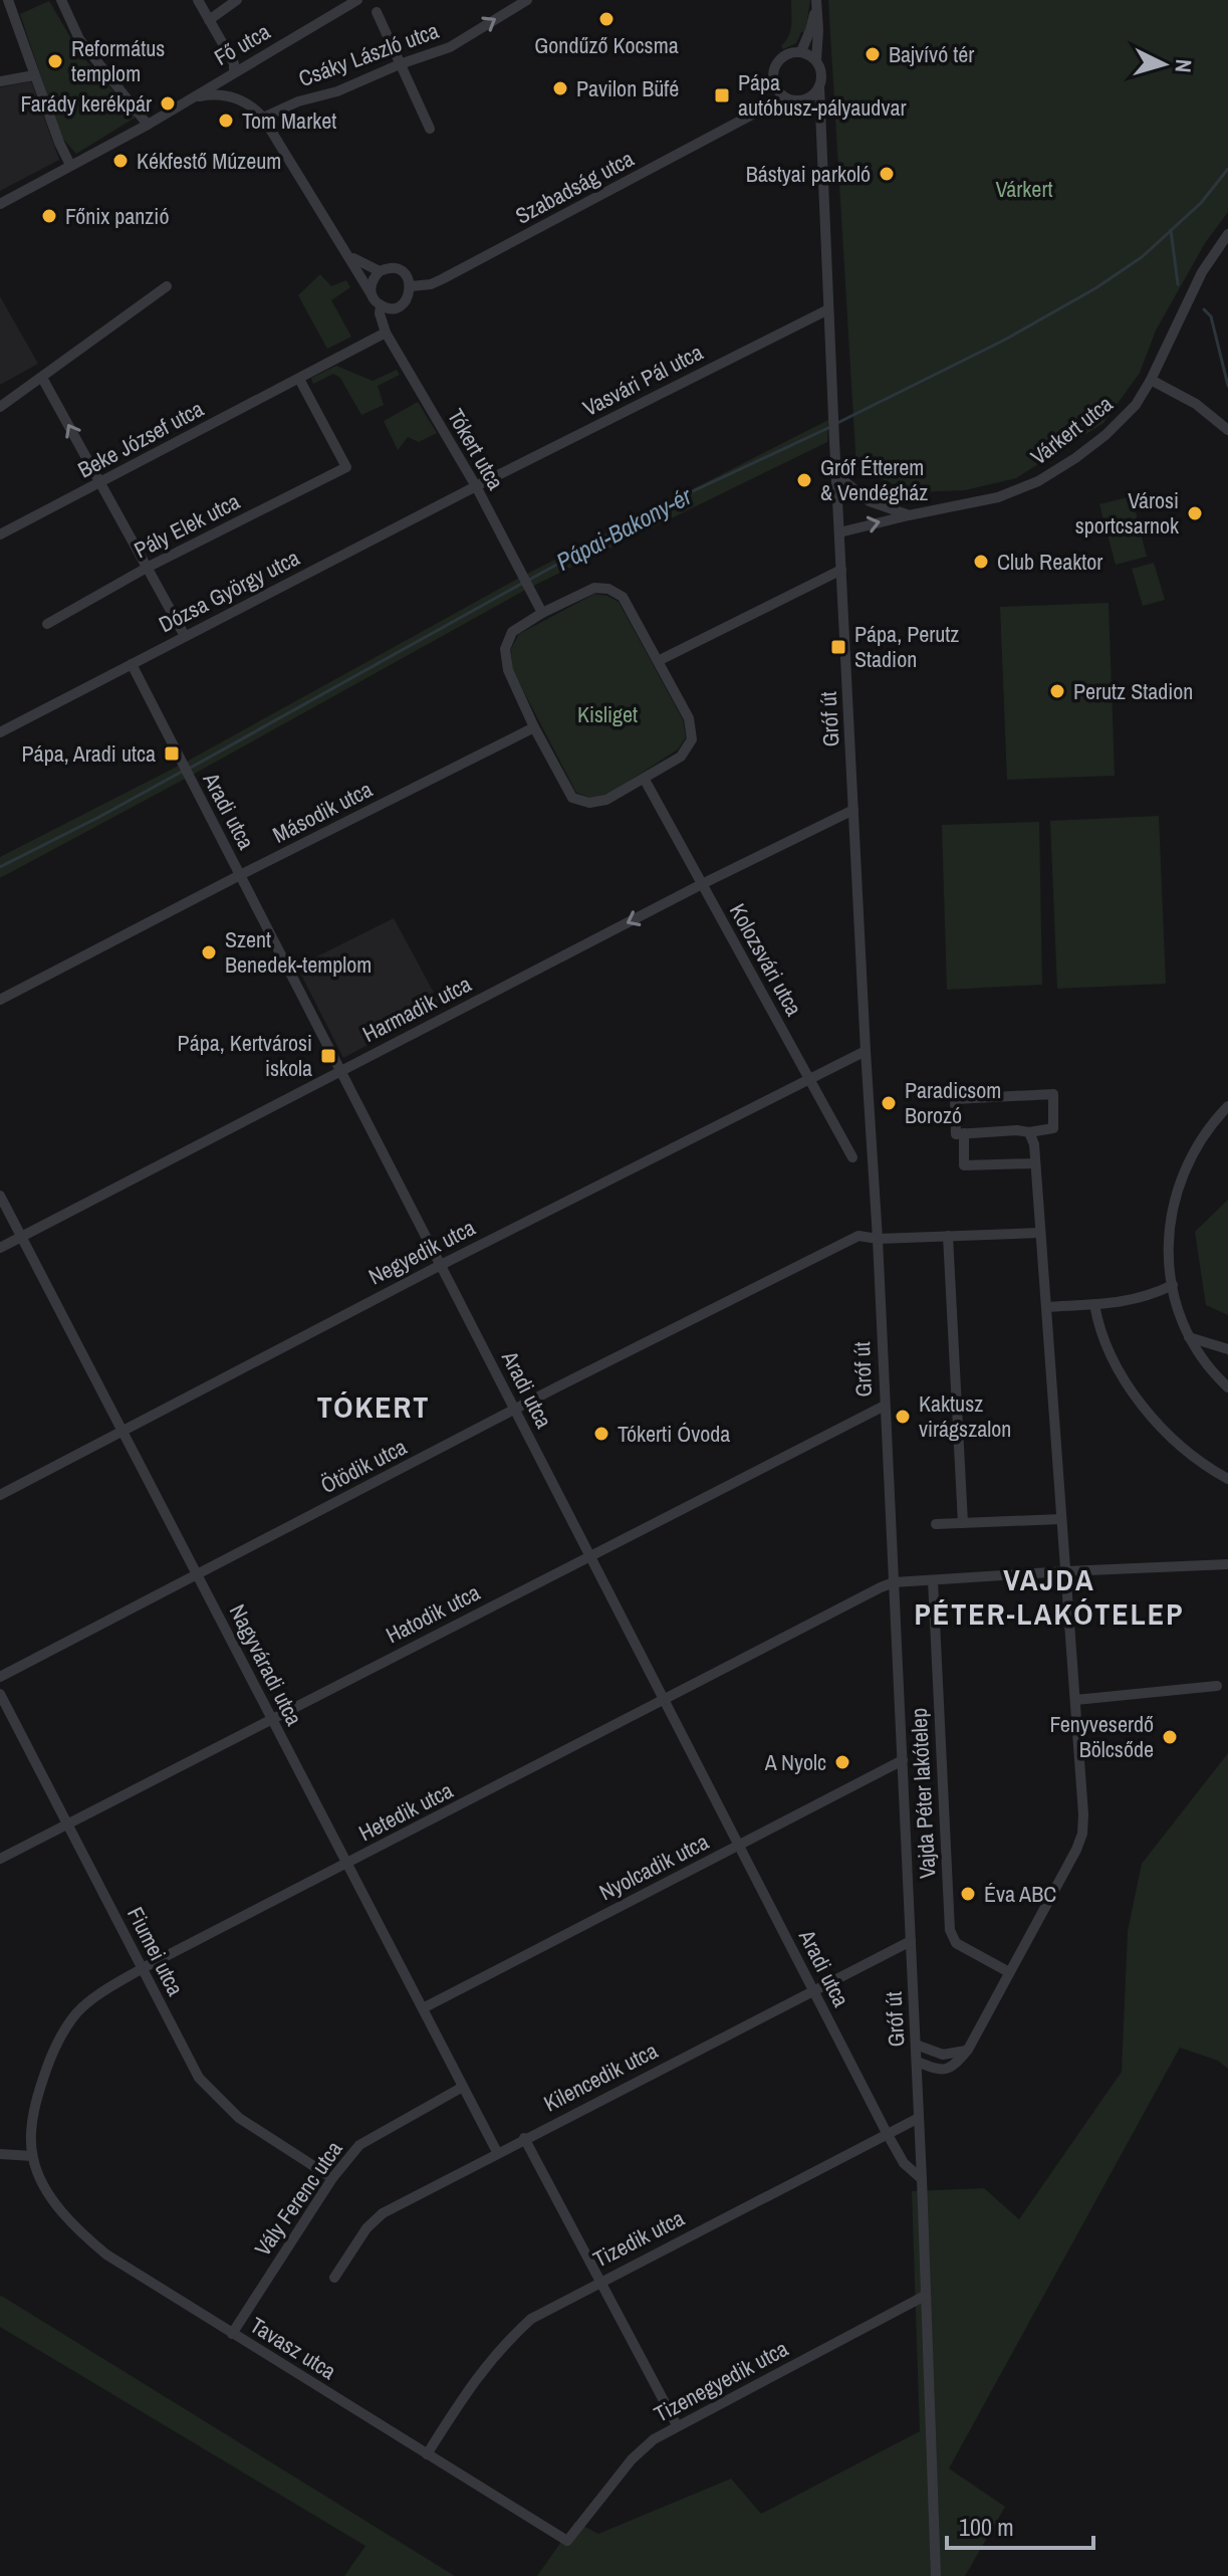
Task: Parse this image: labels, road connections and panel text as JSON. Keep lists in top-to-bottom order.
{
  "streets": {
    "street": [
      "Fő utca",
      "Csáky László utca",
      "Szabadság utca",
      "Vasvári Pál utca",
      "Várkert utca",
      "Beke József utca",
      "Tókert utca",
      "Pály Elek utca",
      "Dózsa György utca",
      "Gróf út",
      "Aradi utca",
      "Második utca",
      "Kolozsvári utca",
      "Harmadik utca",
      "Negyedik utca",
      "Ötödik utca",
      "Hatodik utca",
      "Nagyváradi utca",
      "Vajda Péter lakótelep",
      "Hetedik utca",
      "Nyolcadik utca",
      "Fiumei utca",
      "Kilencedik utca",
      "Vály Ferenc utca",
      "Tizedik utca",
      "Tavasz utca",
      "Tizenegyedik utca"
    ]
  },
  "crossings": [
    ["Szabadság utca", "Tókert utca"],
    ["Vasvári Pál utca", "Tókert utca"],
    ["Vasvári Pál utca", "Dózsa György utca"],
    ["Vasvári Pál utca", "Gróf út"],
    ["Várkert utca", "Gróf út"],
    ["Beke József utca", "Tókert utca"],
    ["Beke József utca", "Pály Elek utca"],
    ["Tókert utca", "Dózsa György utca"],
    ["Tókert utca", "Második utca"],
    ["Tókert utca", "Kolozsvári utca"],
    ["Dózsa György utca", "Aradi utca"],
    ["Gróf út", "Aradi utca"],
    ["Gróf út", "Harmadik utca"],
    ["Gróf út", "Negyedik utca"],
    ["Gróf út", "Ötödik utca"],
    ["Gróf út", "Hatodik utca"],
    ["Gróf út", "Hetedik utca"],
    ["Gróf út", "Nyolcadik utca"],
    ["Gróf út", "Kilencedik utca"],
    ["Gróf út", "Tizedik utca"],
    ["Gróf út", "Tizenegyedik utca"],
    ["Aradi utca", "Második utca"],
    ["Aradi utca", "Harmadik utca"],
    ["Aradi utca", "Negyedik utca"],
    ["Aradi utca", "Ötödik utca"],
    ["Aradi utca", "Hatodik utca"],
    ["Aradi utca", "Hetedik utca"],
    ["Aradi utca", "Nyolcadik utca"],
    ["Aradi utca", "Kilencedik utca"],
    ["Aradi utca", "Tizedik utca"],
    ["Második utca", "Kolozsvári utca"],
    ["Kolozsvári utca", "Harmadik utca"],
    ["Kolozsvári utca", "Negyedik utca"],
    ["Harmadik utca", "Nagyváradi utca"],
    ["Negyedik utca", "Nagyváradi utca"],
    ["Ötödik utca", "Nagyváradi utca"],
    ["Hatodik utca", "Nagyváradi utca"],
    ["Hatodik utca", "Fiumei utca"],
    ["Nagyváradi utca", "Hetedik utca"],
    ["Nagyváradi utca", "Nyolcadik utca"],
    ["Nagyváradi utca", "Kilencedik utca"],
    ["Nagyváradi utca", "Vály Ferenc utca"],
    ["Hetedik utca", "Fiumei utca"],
    ["Hetedik utca", "Tavasz utca"],
    ["Fiumei utca", "Vály Ferenc utca"],
    ["Vály Ferenc utca", "Tavasz utca"],
    ["Tizedik utca", "Tavasz utca"],
    ["Tavasz utca", "Tizenegyedik utca"]
  ],
  "one_way": ["Csáky László utca", "Harmadik utca"],
  "districts": ["TÓKERT", "VAJDA PÉTER-LAKÓTELEP"],
  "water": ["Pápai-Bakony-ér"],
  "parks": ["Várkert", "Kisliget"],
  "places": {
    "other": [
      "Gondűző Kocsma",
      "Bajvívó tér",
      "Református templom",
      "Pavilon Büfé",
      "Farády kerékpár",
      "Tom Market",
      "Kékfestő Múzeum",
      "Bástyai parkoló",
      "Főnix panzió",
      "Gróf Étterem & Vendégház",
      "Városi sportcsarnok",
      "Club Reaktor",
      "Perutz Stadion",
      "Szent Benedek-templom",
      "Paradicsom Borozó",
      "Kaktusz virágszalon",
      "Tókerti Óvoda",
      "Fenyveserdő Bölcsőde",
      "A Nyolc",
      "Éva ABC"
    ],
    "transit": [
      "Pápa autóbusz-pályaudvar",
      "Pápa, Perutz Stadion",
      "Pápa, Aradi utca",
      "Pápa, Kertvárosi iskola"
    ]
  },
  "scale_bar": "100 m",
  "north": "right"
}
